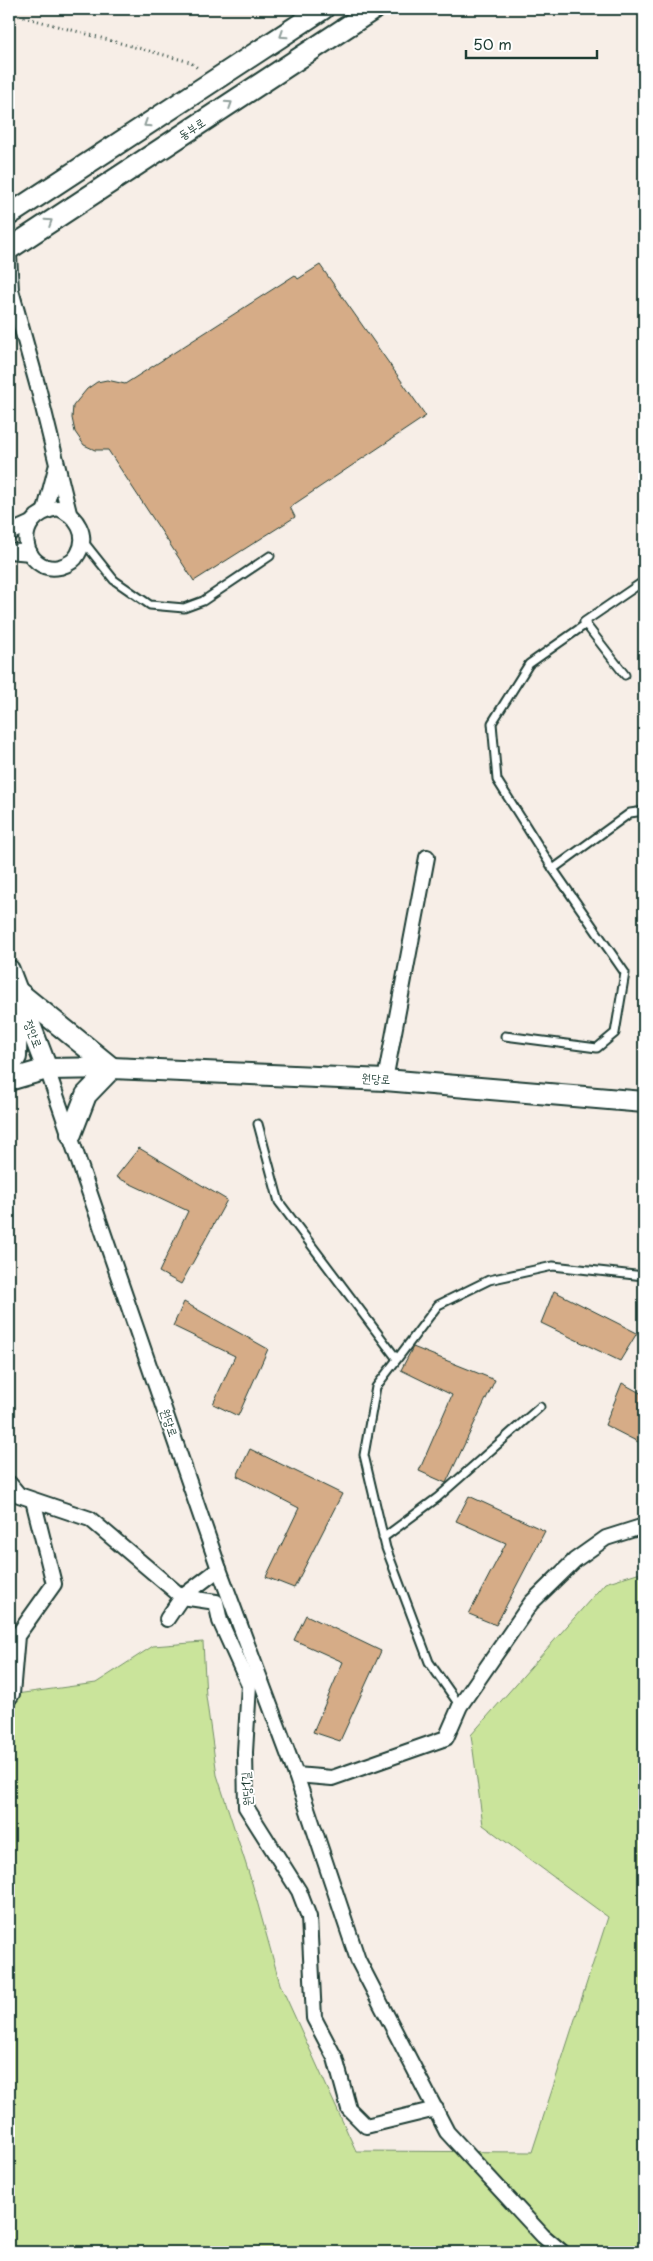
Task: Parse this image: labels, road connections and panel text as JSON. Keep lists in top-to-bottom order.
{
  "streets": {
    "street": [
      "동부로",
      "정안로",
      "원당로",
      "원당1길"
    ]
  },
  "crossings": [
    ["정안로", "원당로"],
    ["원당로", "원당1길"]
  ],
  "scale_bar": "50 m"
}
